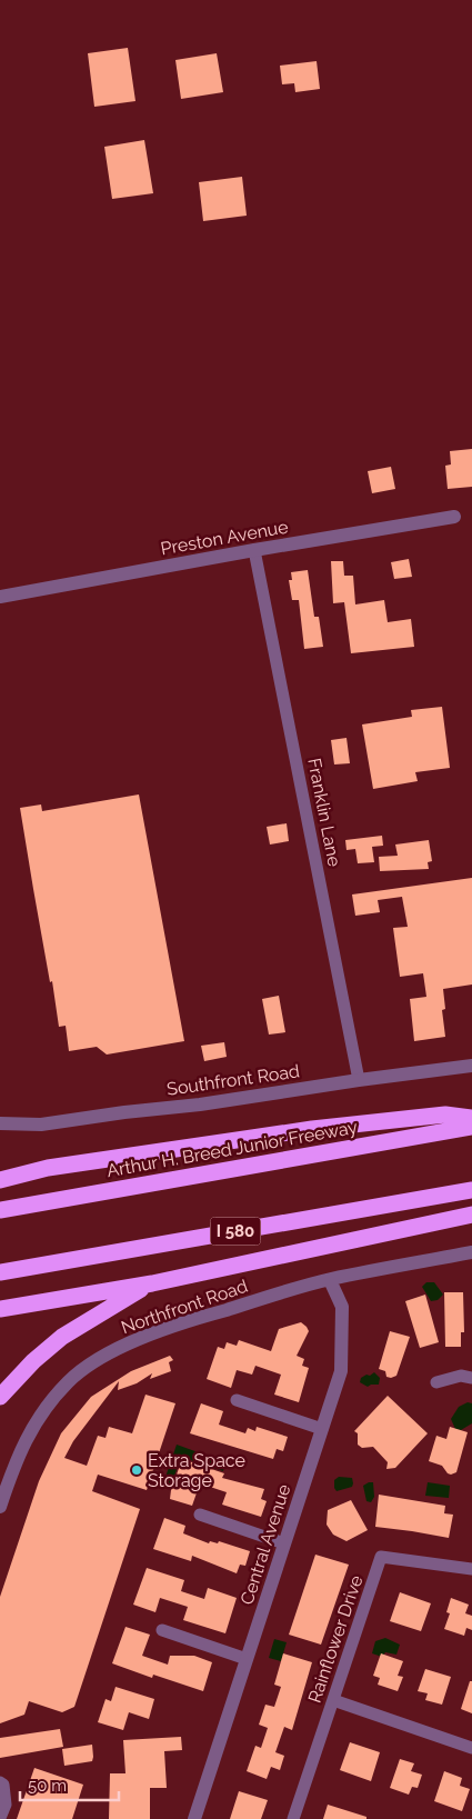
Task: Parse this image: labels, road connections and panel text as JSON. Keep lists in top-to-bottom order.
{
  "streets": {
    "highway": ["Arthur H. Breed Junior Freeway", "I 580"],
    "street": [
      "Preston Avenue",
      "Franklin Lane",
      "Southfront Road",
      "Northfront Road",
      "Central Avenue",
      "Rainflower Drive"
    ]
  },
  "crossings": [
    ["Preston Avenue", "Franklin Lane"],
    ["Franklin Lane", "Southfront Road"],
    ["Northfront Road", "Central Avenue"]
  ],
  "places": ["Extra Space Storage"],
  "scale_bar": "50 m"
}
